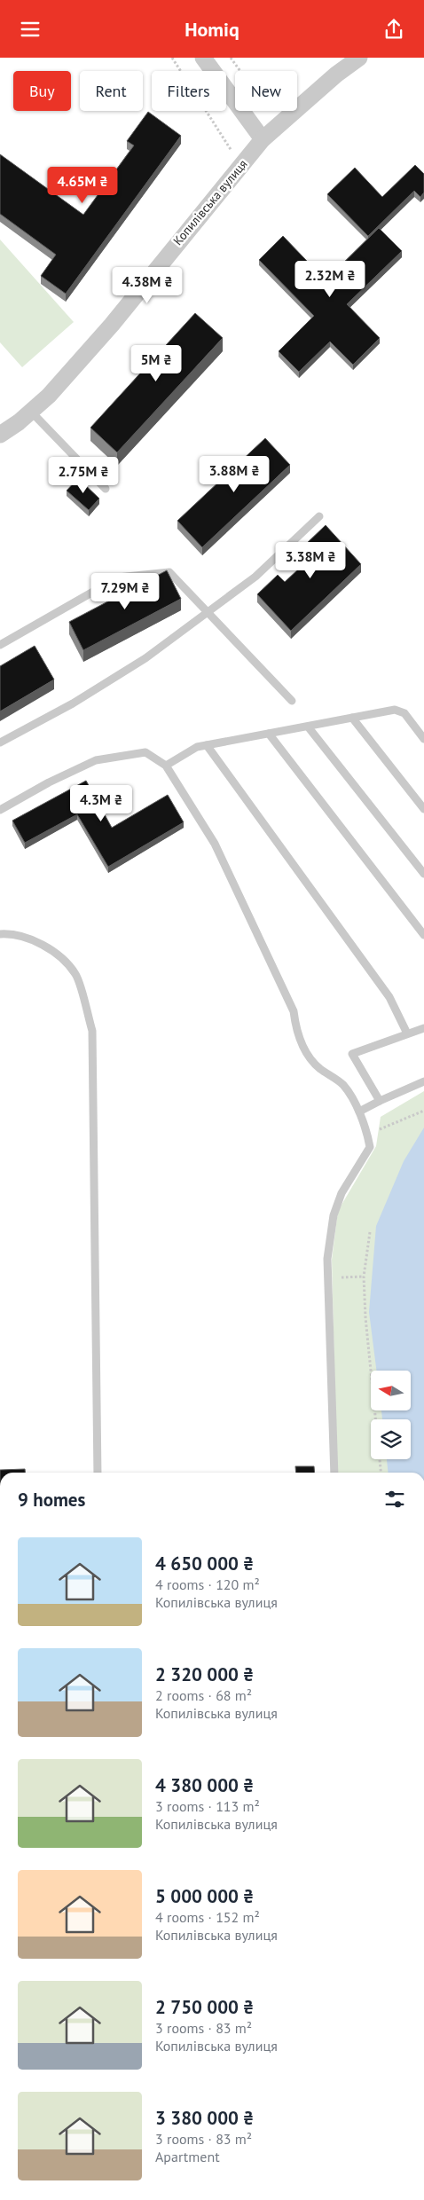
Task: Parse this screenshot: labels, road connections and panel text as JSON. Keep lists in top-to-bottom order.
{
  "streets": {
    "street": ["Копилівська вулиця"]
  },
  "north": "left",
  "page": {
    "header": "Homiq",
    "chip": [
      "Buy",
      "Rent",
      "Filters",
      "New"
    ],
    "price": [
      "4.65M ₴",
      "2.32M ₴",
      "4.38M ₴",
      "5M ₴",
      "3.88M ₴",
      "2.75M ₴",
      "3.38M ₴",
      "7.29M ₴",
      "4.3M ₴"
    ],
    "heading": "9 homes",
    "list": [
      {
        "name": "4 650 000 ₴",
        "note": "4 rooms · 120 m² · Копилівська вулиця"
      },
      {
        "name": "2 320 000 ₴",
        "note": "2 rooms · 68 m² · Копилівська вулиця"
      },
      {
        "name": "4 380 000 ₴",
        "note": "3 rooms · 113 m² · Копилівська вулиця"
      },
      {
        "name": "5 000 000 ₴",
        "note": "4 rooms · 152 m² · Копилівська вулиця"
      },
      {
        "name": "2 750 000 ₴",
        "note": "3 rooms · 83 m² · Копилівська вулиця"
      },
      {
        "name": "3 380 000 ₴",
        "note": "3 rooms · 83 m² · Apartment"
      }
    ]
  }
}
